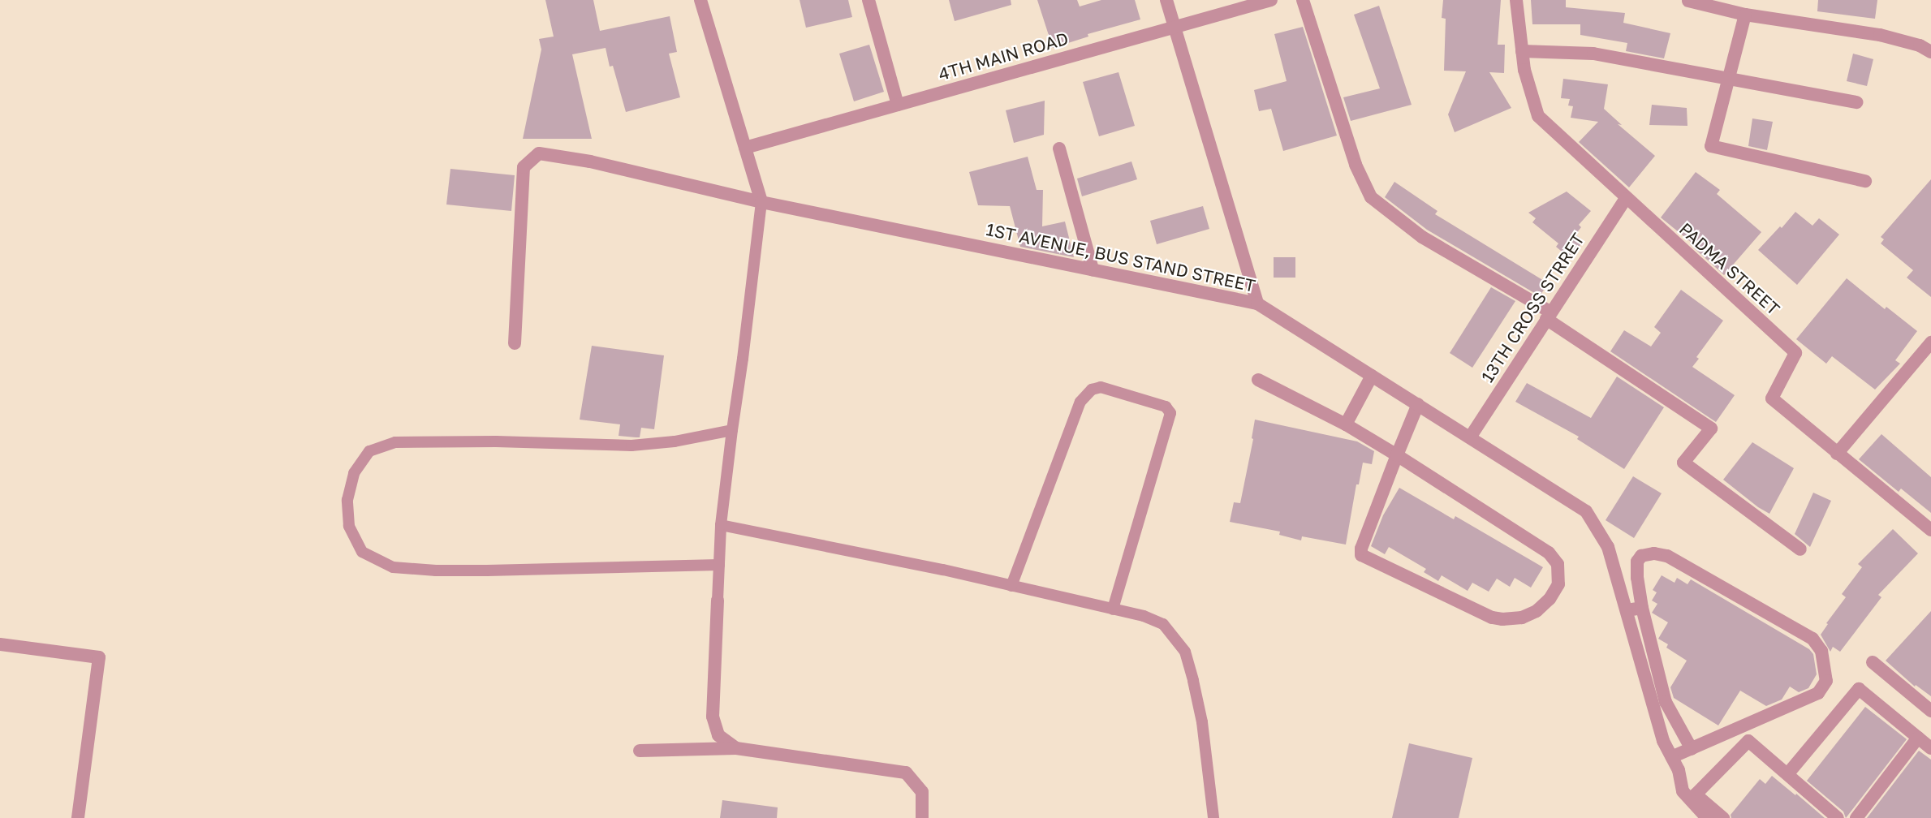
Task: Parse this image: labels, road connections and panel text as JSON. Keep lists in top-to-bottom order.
{
  "streets": {
    "street": [
      "4TH MAIN ROAD",
      "1ST AVENUE, BUS STAND STREET",
      "PADMA STREET",
      "13TH CROSS STRRET"
    ]
  },
  "crossings": [
    ["1ST AVENUE, BUS STAND STREET", "13TH CROSS STRRET"],
    ["PADMA STREET", "13TH CROSS STRRET"]
  ]
}
